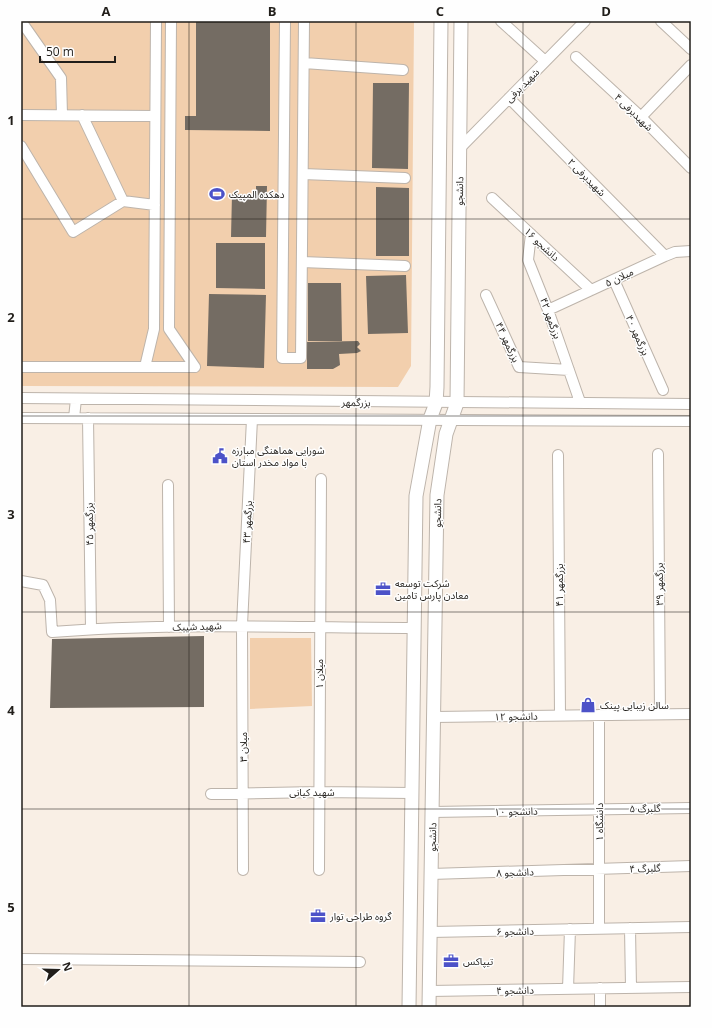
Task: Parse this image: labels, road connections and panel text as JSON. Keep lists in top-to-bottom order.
{
  "streets": {
    "main road": ["دانشجو"],
    "street": [
      "شهید برفی",
      "شهیدبرفی ۴",
      "شهیدبرفی ۲",
      "دانشجو ۱۶",
      "میلان ۵",
      "بزرگمهر ۴۲",
      "بزرگمهر ۴۰",
      "بزرگمهر ۴۴",
      "بزرگمهر",
      "بزرگمهر ۴۳",
      "بزرگمهر ۴۵",
      "برزگمهر ۳۹",
      "بزرگمهر ۴۱",
      "شهید شیبک",
      "میلان ۱",
      "دانشجو ۱۲",
      "میلان ۳",
      "شهید کیانی",
      "گلبرگ ۵",
      "دانشجو ۱۰",
      "دانشگاه ۱",
      "گلبرگ ۴",
      "دانشجو ۸",
      "دانشجو ۶",
      "دانشجو ۴"
    ]
  },
  "crossings": [
    ["شهید برفی", "شهیدبرفی ۲"],
    ["شهید برفی", "دانشجو"],
    ["شهیدبرفی ۲", "میلان ۵"],
    ["دانشجو", "بزرگمهر"],
    ["دانشجو", "شهید شیبک"],
    ["دانشجو", "دانشجو ۱۲"],
    ["دانشجو", "شهید کیانی"],
    ["دانشجو", "دانشجو ۱۰"],
    ["دانشجو", "دانشجو ۸"],
    ["دانشجو", "دانشجو ۶"],
    ["دانشجو", "دانشجو ۴"],
    ["دانشجو ۱۶", "میلان ۵"],
    ["دانشجو ۱۶", "بزرگمهر ۴۲"],
    ["میلان ۵", "بزرگمهر ۴۲"],
    ["میلان ۵", "بزرگمهر ۴۰"],
    ["بزرگمهر ۴۲", "بزرگمهر ۴۴"],
    ["بزرگمهر ۴۲", "بزرگمهر"],
    ["بزرگمهر", "بزرگمهر ۴۳"],
    ["بزرگمهر", "بزرگمهر ۴۵"],
    ["بزرگمهر ۴۳", "شهید شیبک"],
    ["بزرگمهر ۴۳", "میلان ۳"],
    ["بزرگمهر ۴۵", "شهید شیبک"],
    ["برزگمهر ۳۹", "دانشجو ۱۲"],
    ["بزرگمهر ۴۱", "دانشجو ۱۲"],
    ["شهید شیبک", "میلان ۱"],
    ["شهید شیبک", "میلان ۳"],
    ["میلان ۱", "شهید کیانی"],
    ["دانشجو ۱۲", "دانشگاه ۱"],
    ["میلان ۳", "شهید کیانی"],
    ["گلبرگ ۵", "دانشجو ۱۰"],
    ["گلبرگ ۵", "دانشگاه ۱"],
    ["دانشجو ۱۰", "دانشگاه ۱"],
    ["دانشگاه ۱", "گلبرگ ۴"],
    ["دانشگاه ۱", "دانشجو ۸"],
    ["دانشگاه ۱", "دانشجو ۶"],
    ["گلبرگ ۴", "دانشجو ۸"]
  ],
  "places": {
    "sports": ["دهکده المپیک"],
    "public building": ["شورایی هماهنگی مبارزه با مواد مخدر استان"],
    "office": ["شرکت توسعه معادن پارس تامین", "گروه طراحی توار", "تیپاکس"],
    "shop": ["سالن زیبایی پینک"]
  },
  "scale_bar": "50 m",
  "north": "right",
  "grid": {
    "columns": [
      "A",
      "B",
      "C",
      "D"
    ],
    "rows": [
      "1",
      "2",
      "3",
      "4",
      "5"
    ]
  }
}
